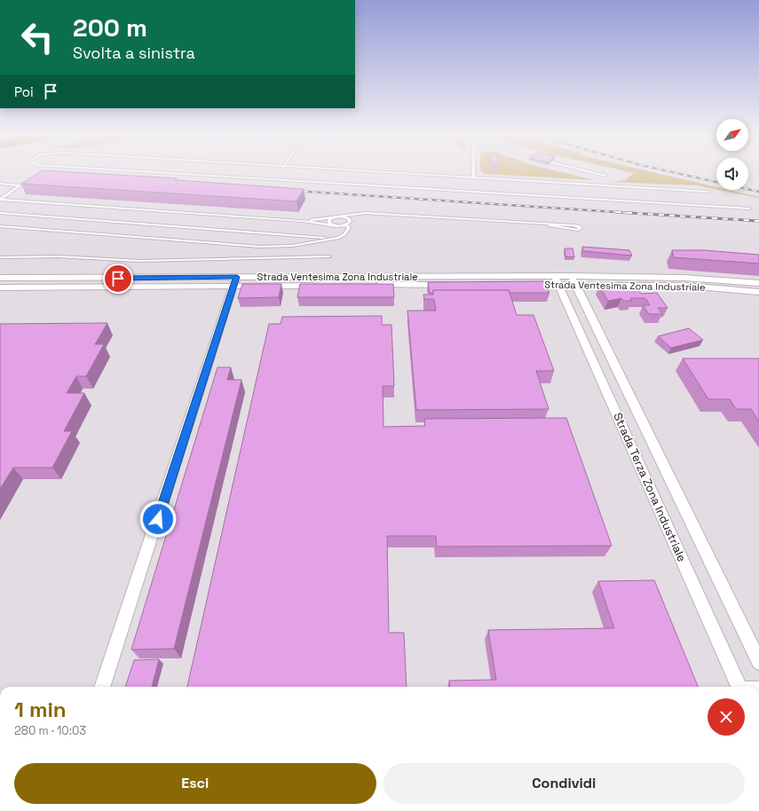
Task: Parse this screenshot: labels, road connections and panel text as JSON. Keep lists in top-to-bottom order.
{
  "streets": {
    "street": ["Strada Ventesima Zona Industriale", "Strada Terza Zona Industriale"]
  },
  "crossings": [
    ["Strada Ventesima Zona Industriale", "Strada Terza Zona Industriale"]
  ],
  "north": "top right",
  "page": {
    "turn": ["200 m", "Svolta a sinistra"],
    "then": "Poi",
    "heading": ["1 min", "280 m · 10:03"],
    "buttons": ["Esci", "Condividi"]
  }
}
